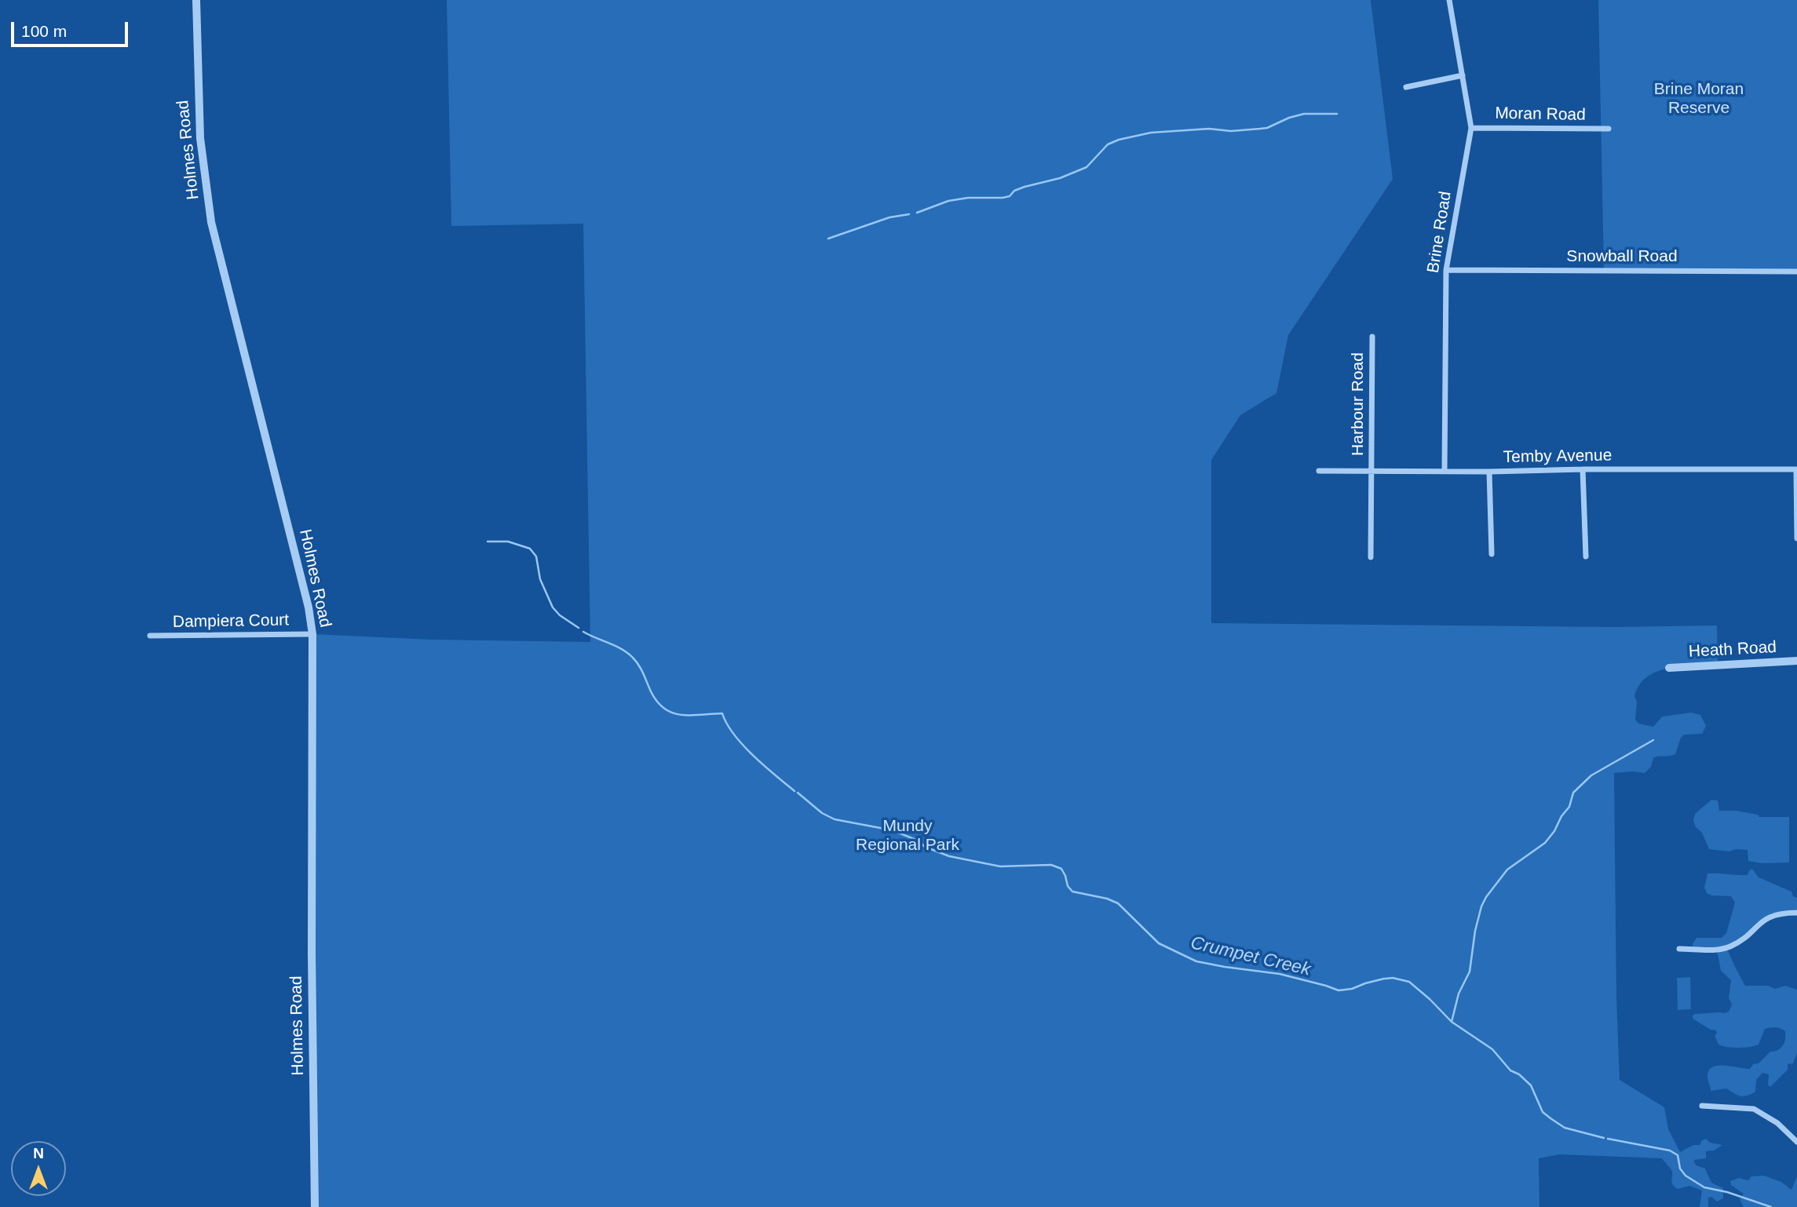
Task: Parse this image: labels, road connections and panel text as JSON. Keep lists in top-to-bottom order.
{
  "streets": {
    "street": [
      "Moran Road",
      "Holmes Road",
      "Brine Road",
      "Snowball Road",
      "Harbour Road",
      "Temby Avenue",
      "Dampiera Court",
      "Heath Road"
    ]
  },
  "crossings": [
    ["Moran Road", "Brine Road"],
    ["Holmes Road", "Dampiera Court"],
    ["Brine Road", "Snowball Road"],
    ["Brine Road", "Temby Avenue"],
    ["Harbour Road", "Temby Avenue"]
  ],
  "water": ["Crumpet Creek"],
  "parks": ["Brine Moran Reserve", "Mundy Regional Park"],
  "scale_bar": "100 m",
  "north": "top"
}
